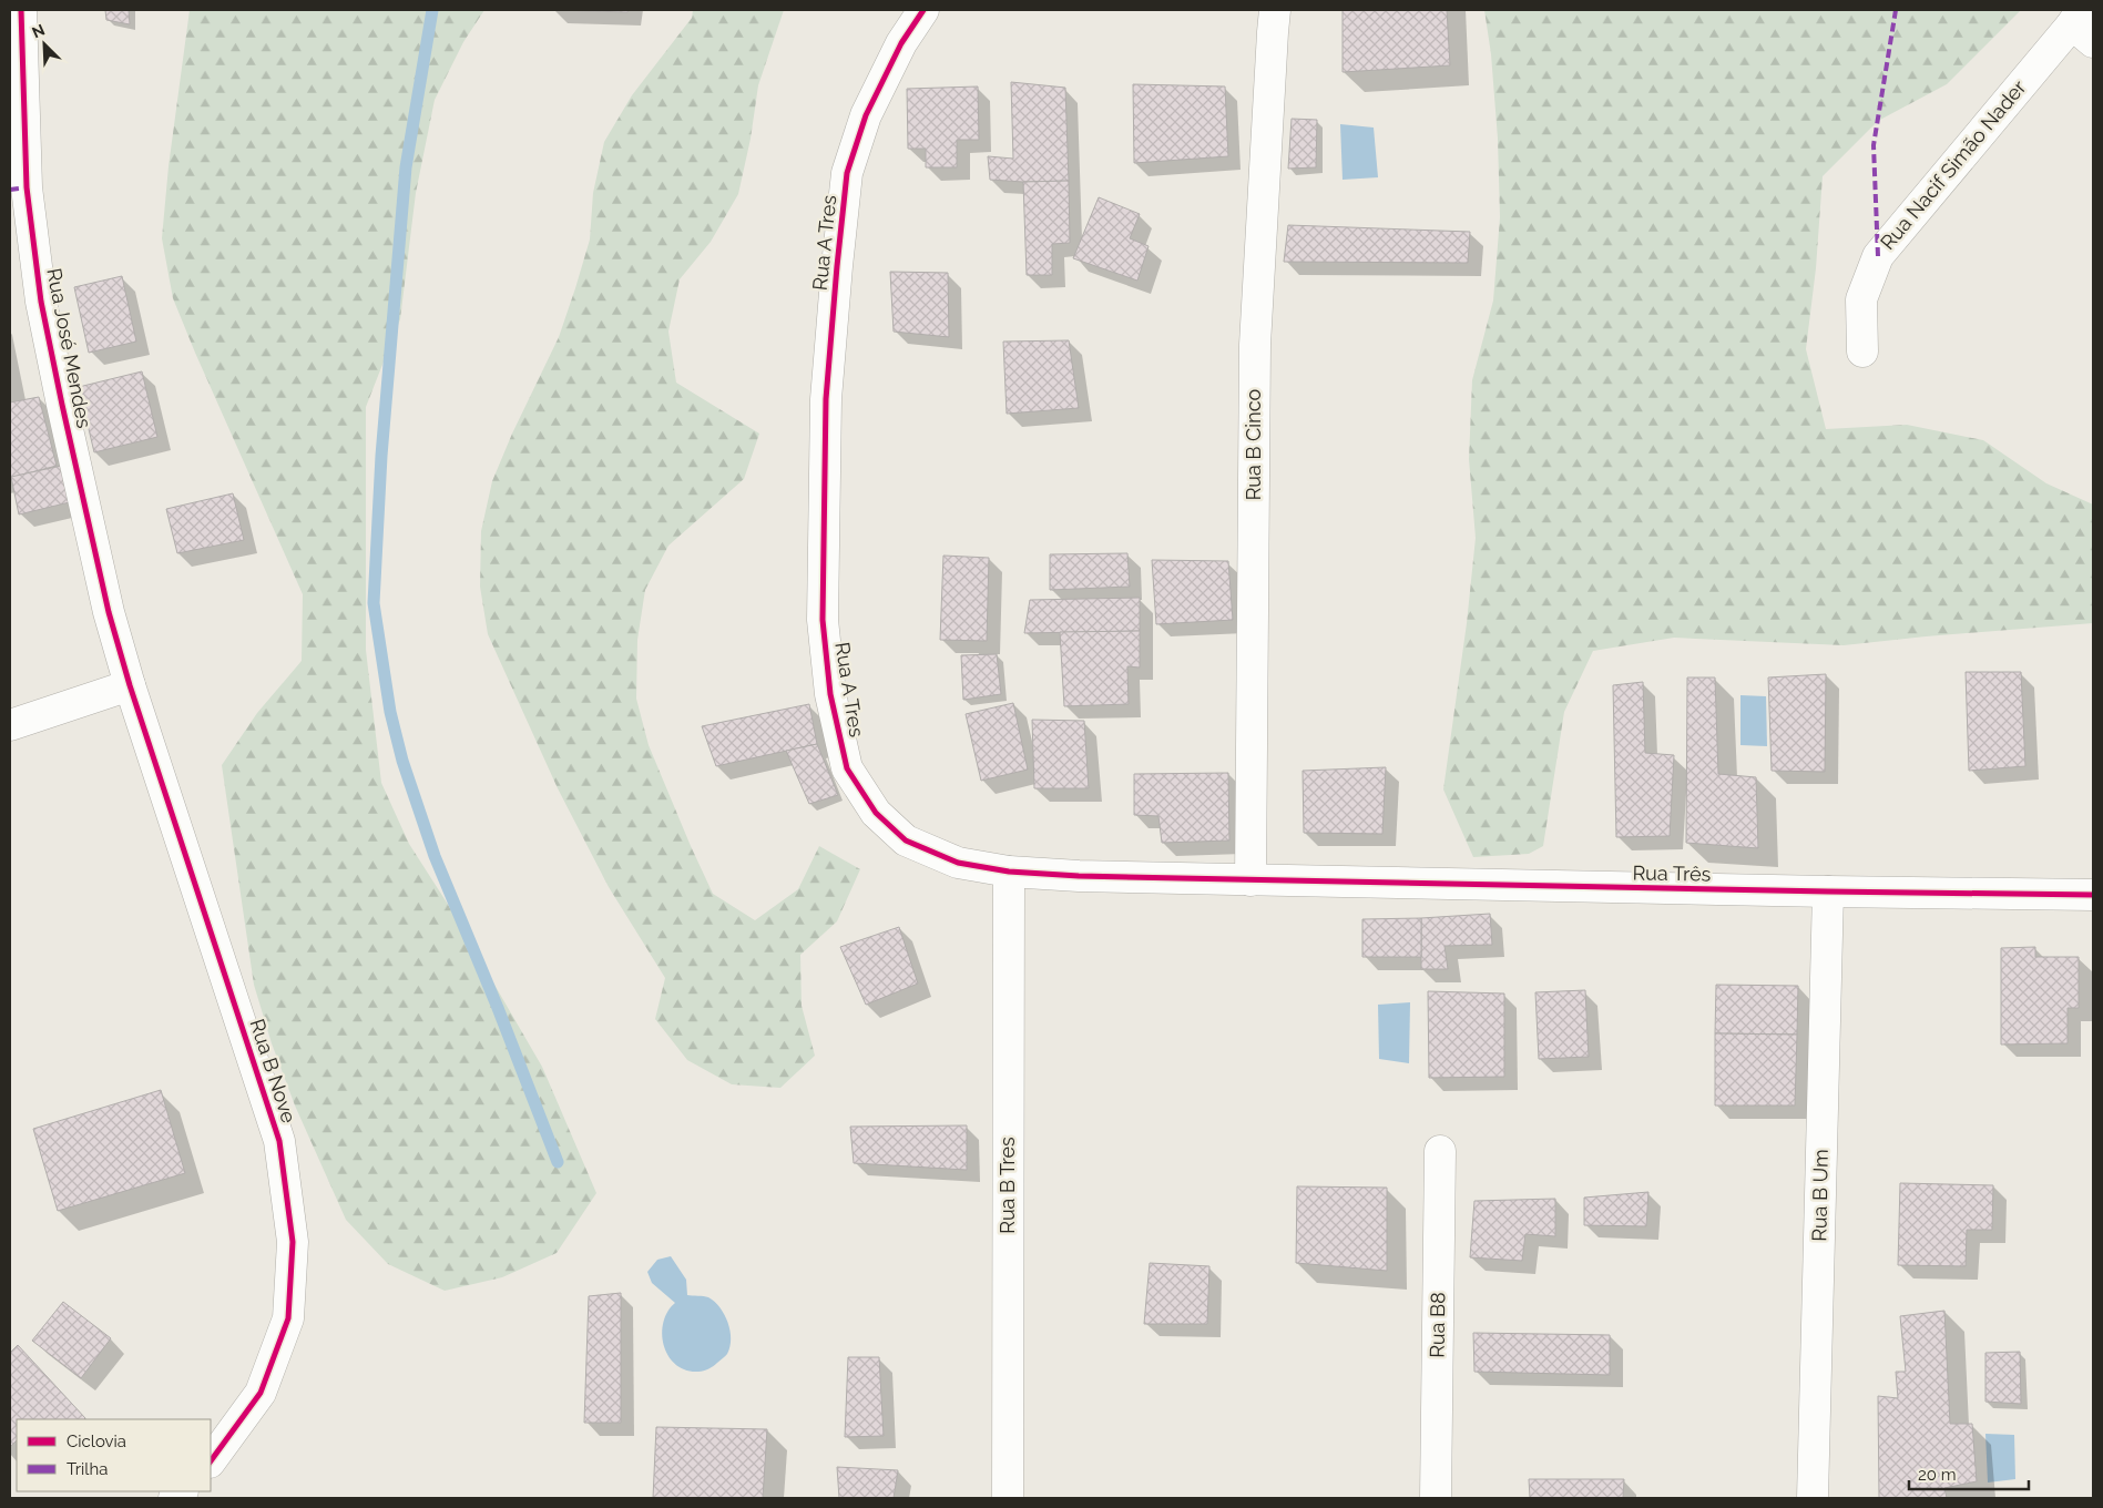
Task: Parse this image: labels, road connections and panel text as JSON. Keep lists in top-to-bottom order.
{
  "streets": {
    "street": [
      "Rua Nacif Simão Nader",
      "Rua A Tres",
      "Rua José Mendes",
      "Rua B Cinco",
      "Rua Três",
      "Rua B Nove",
      "Rua B Tres",
      "Rua B Um",
      "Rua B8"
    ]
  },
  "crossings": [
    ["Rua A Tres", "Rua B Cinco"],
    ["Rua A Tres", "Rua Três"],
    ["Rua A Tres", "Rua B Tres"],
    ["Rua José Mendes", "Rua B Nove"],
    ["Rua B Cinco", "Rua Três"],
    ["Rua Três", "Rua B Um"]
  ],
  "legend": ["Ciclovia", "Trilha"],
  "scale_bar": "20 m",
  "north": "top left"
}
